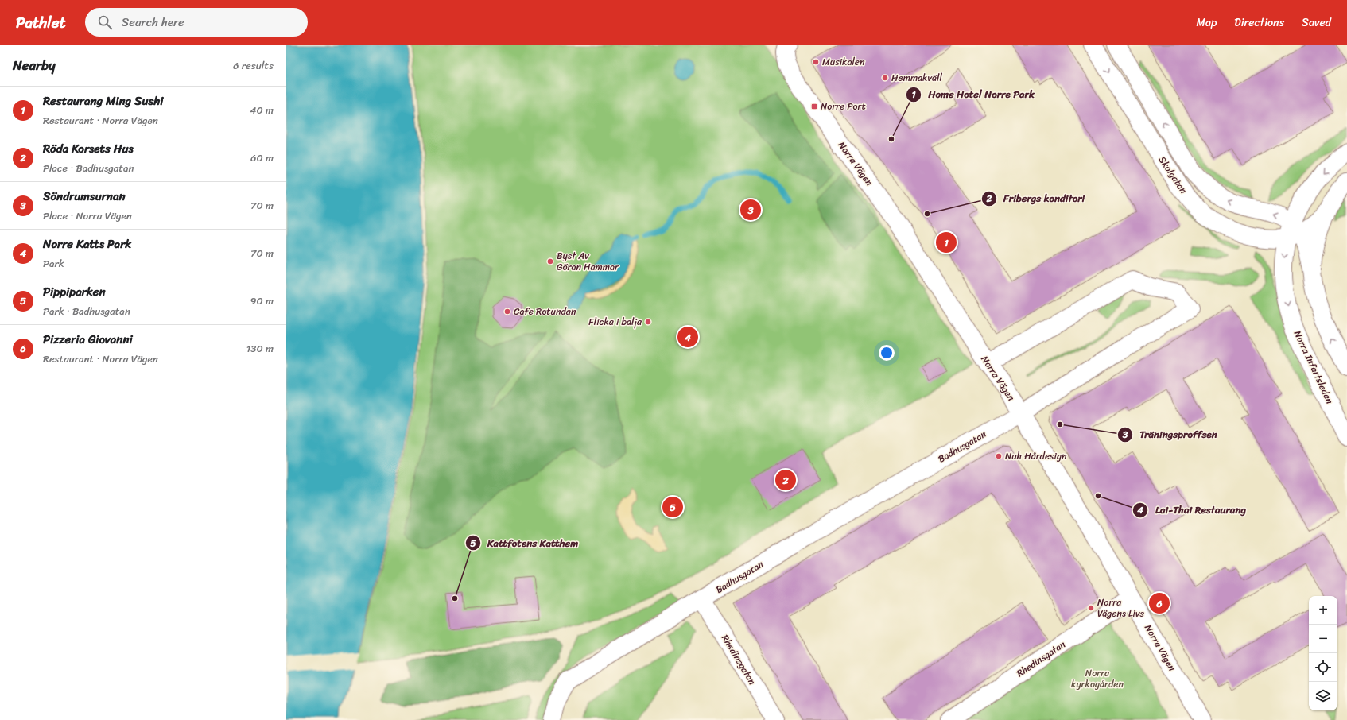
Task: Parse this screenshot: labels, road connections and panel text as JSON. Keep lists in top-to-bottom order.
{
  "streets": {
    "main road": [
      "Norra Vägen",
      "Skolgatan",
      "Norra Infartsleden",
      "Badhusgatan",
      "Rhedinsgatan"
    ]
  },
  "crossings": [
    ["Norra Vägen", "Badhusgatan"],
    ["Norra Vägen", "Rhedinsgatan"],
    ["Skolgatan", "Norra Infartsleden"],
    ["Badhusgatan", "Rhedinsgatan"]
  ],
  "parks": ["Norra kyrkogården"],
  "places": {
    "other": [
      "Musikalen",
      "Hemmakväll",
      "Home Hotel Norre Park",
      "Fribergs konditori",
      "Byst Av Göran Hammar",
      "Cafe Rotundan",
      "Flicka i balja",
      "Träningsproffsen",
      "Nuh Hårdesign",
      "Lai-Thai Restaurang",
      "Kattfotens Katthem",
      "Norra Vägens Livs"
    ],
    "transit": ["Norre Port"]
  },
  "page": {
    "header": "Pathlet",
    "search": "Search here",
    "nav": ["Map", "Directions", "Saved"],
    "heading": ["Nearby", "6 results"],
    "list": [
      {
        "mark": "1",
        "name": "Restaurang Ming Sushi",
        "note": "Restaurant · Norra Vägen",
        "value": "40 m"
      },
      {
        "mark": "2",
        "name": "Röda Korsets Hus",
        "note": "Place · Badhusgatan",
        "value": "60 m"
      },
      {
        "mark": "3",
        "name": "Söndrumsurnan",
        "note": "Place · Norra Vägen",
        "value": "70 m"
      },
      {
        "mark": "4",
        "name": "Norre Katts Park",
        "note": "Park",
        "value": "70 m"
      },
      {
        "mark": "5",
        "name": "Pippiparken",
        "note": "Park · Badhusgatan",
        "value": "90 m"
      },
      {
        "mark": "6",
        "name": "Pizzeria Giovanni",
        "note": "Restaurant · Norra Vägen",
        "value": "130 m"
      }
    ],
    "pins": [
      "3",
      "1",
      "4",
      "2",
      "5",
      "6"
    ],
    "map_buttons": ["+", "−"]
  }
}
